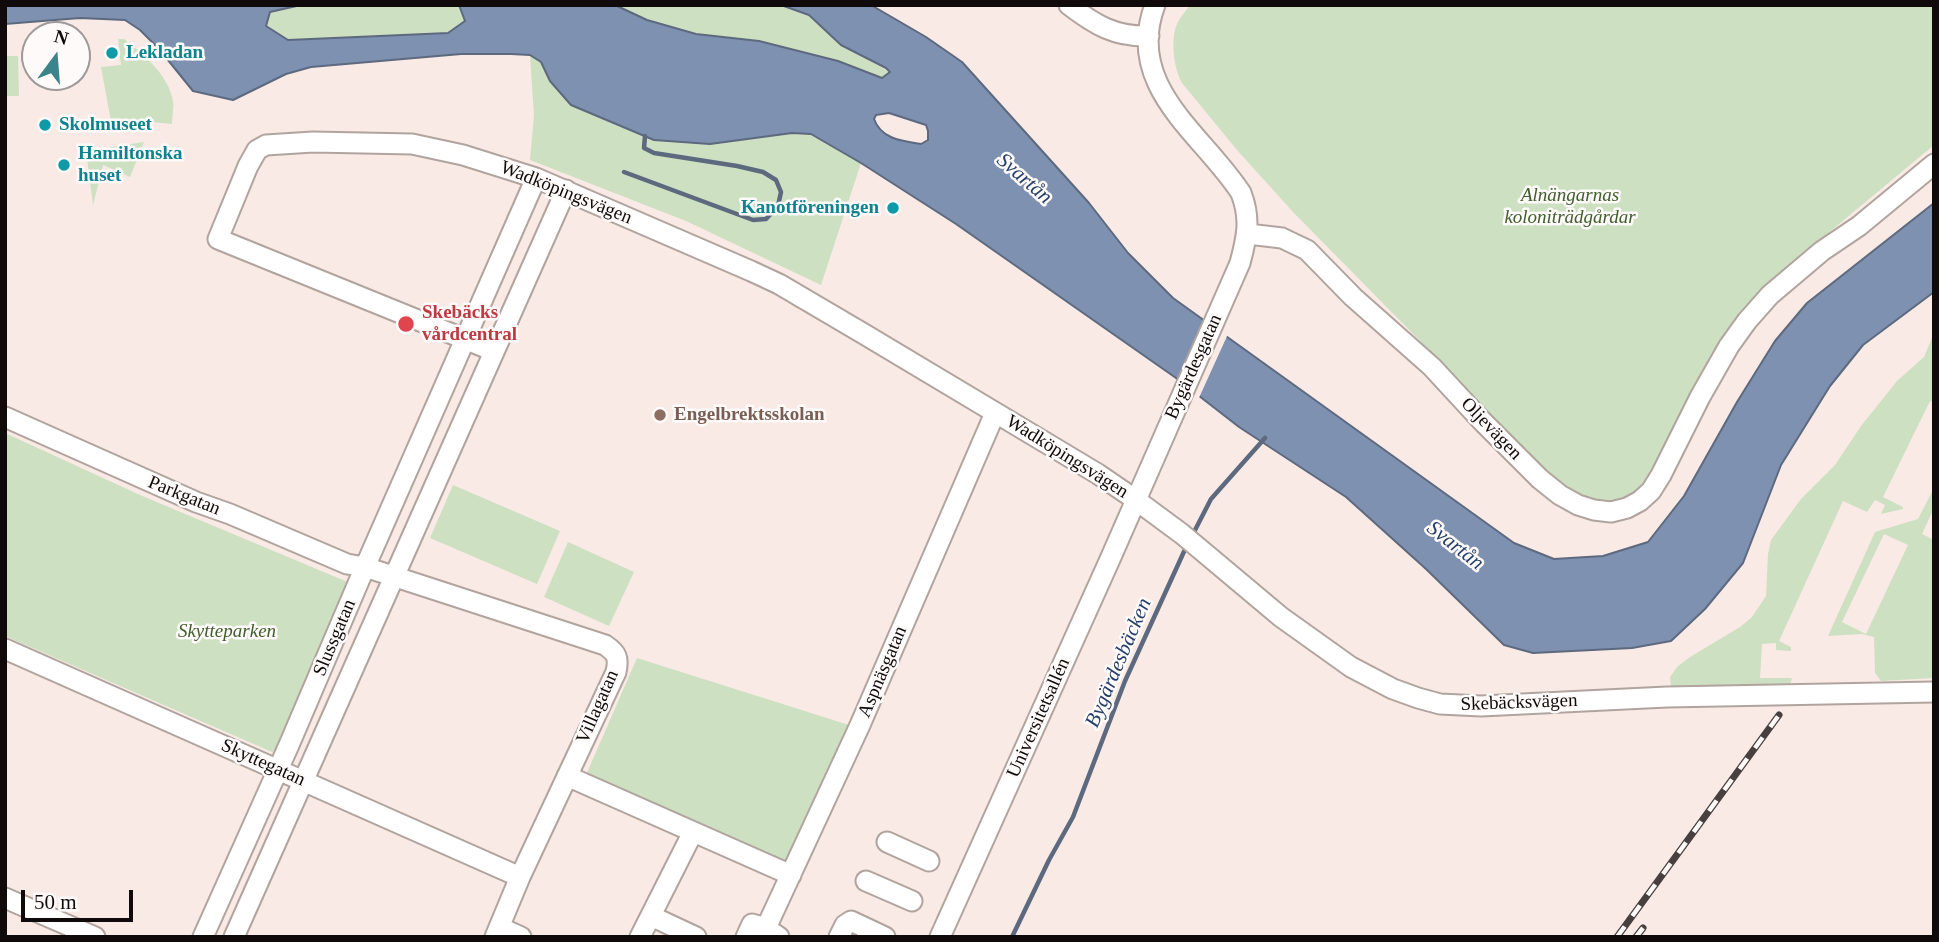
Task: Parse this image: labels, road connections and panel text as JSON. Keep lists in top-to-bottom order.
{
  "streets": {
    "street": [
      "Wadköpingsvägen",
      "Bygärdesgatan",
      "Oljevägen",
      "Parkgatan",
      "Slussgatan",
      "Aspnäsgatan",
      "Skebäcksvägen",
      "Villagatan",
      "Universitetsallén",
      "Skyttegatan"
    ]
  },
  "crossings": [
    ["Wadköpingsvägen", "Bygärdesgatan"],
    ["Wadköpingsvägen", "Slussgatan"],
    ["Wadköpingsvägen", "Aspnäsgatan"],
    ["Wadköpingsvägen", "Skebäcksvägen"],
    ["Wadköpingsvägen", "Universitetsallén"],
    ["Bygärdesgatan", "Oljevägen"],
    ["Bygärdesgatan", "Universitetsallén"],
    ["Parkgatan", "Slussgatan"],
    ["Parkgatan", "Villagatan"],
    ["Slussgatan", "Villagatan"],
    ["Slussgatan", "Skyttegatan"],
    ["Villagatan", "Skyttegatan"]
  ],
  "water": ["Svartån", "Bygärdesbäcken"],
  "parks": ["Alnängarnas koloniträdgårdar", "Skytteparken"],
  "places": [
    "Lekladan",
    "Skolmuseet",
    "Hamiltonska huset",
    "Kanotföreningen",
    "Skebäcks vårdcentral",
    "Engelbrektsskolan"
  ],
  "scale_bar": "50 m",
  "north": "top"
}
